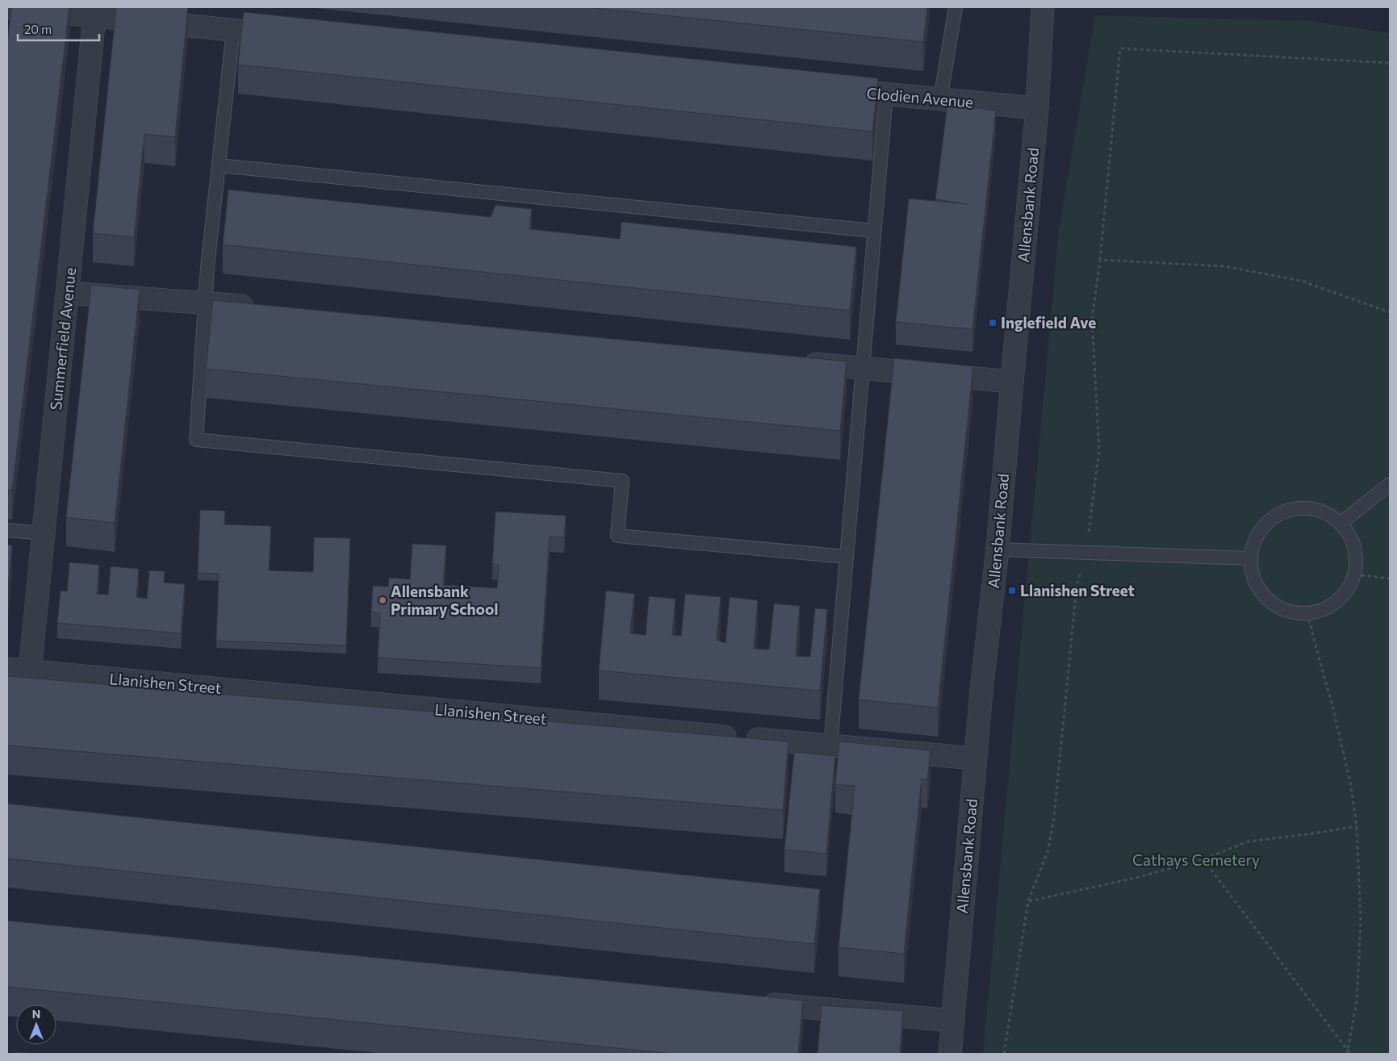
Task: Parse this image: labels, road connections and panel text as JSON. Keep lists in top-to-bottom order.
{
  "streets": {
    "street": [
      "Clodien Avenue",
      "Allensbank Road",
      "Summerfield Avenue",
      "Llanishen Street"
    ]
  },
  "crossings": [
    ["Clodien Avenue", "Allensbank Road"],
    ["Allensbank Road", "Llanishen Street"],
    ["Summerfield Avenue", "Llanishen Street"]
  ],
  "parks": ["Cathays Cemetery"],
  "places": {
    "transit": ["Inglefield Ave", "Llanishen Street"],
    "other": ["Allensbank Primary School"]
  },
  "scale_bar": "20 m",
  "north": "top"
}
